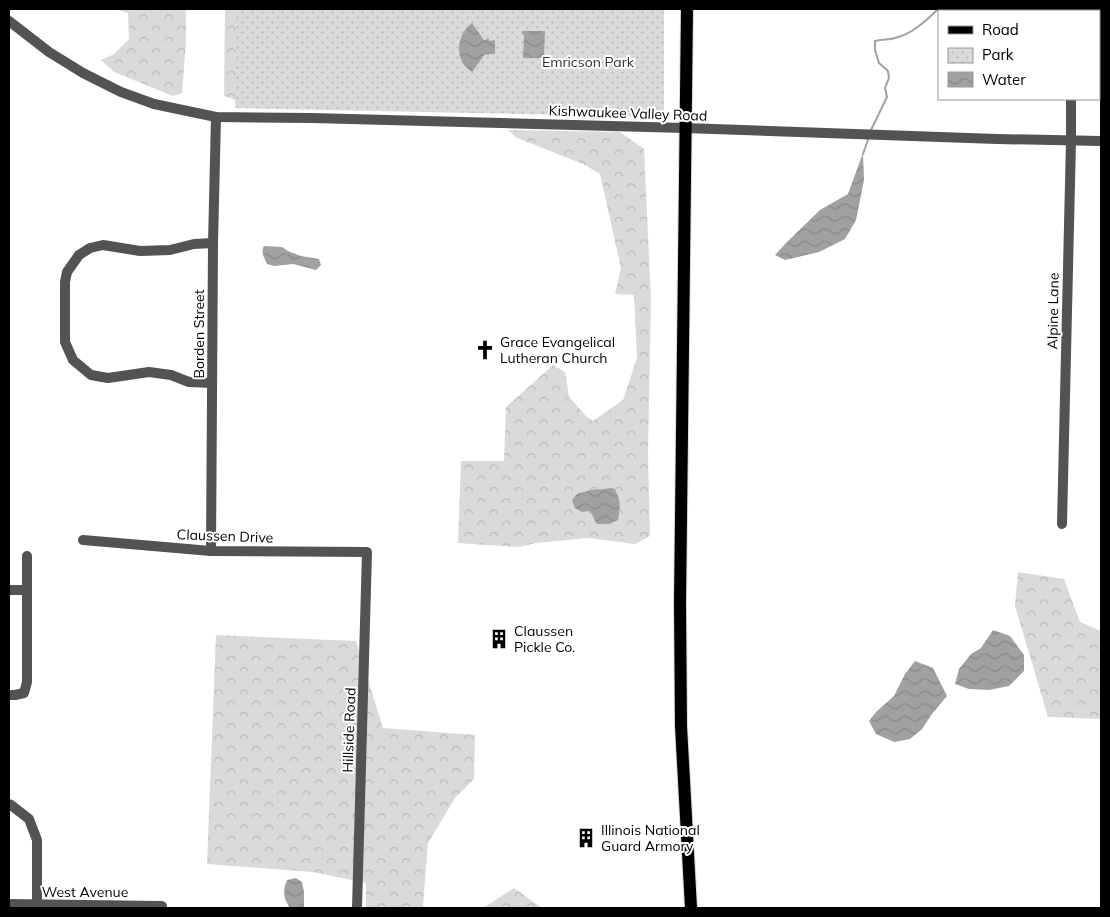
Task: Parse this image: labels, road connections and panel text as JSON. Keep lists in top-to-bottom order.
{
  "streets": {
    "street": [
      "Kishwaukee Valley Road",
      "Alpine Lane",
      "Borden Street",
      "Claussen Drive",
      "Hillside Road",
      "West Avenue"
    ]
  },
  "crossings": [
    ["Kishwaukee Valley Road", "Alpine Lane"],
    ["Kishwaukee Valley Road", "Borden Street"],
    ["Borden Street", "Claussen Drive"],
    ["Claussen Drive", "Hillside Road"]
  ],
  "parks": ["Emricson Park"],
  "places": {
    "church": ["Grace Evangelical Lutheran Church"],
    "building": ["Claussen Pickle Co.", "Illinois National Guard Armory"]
  },
  "legend": ["Road", "Park", "Water"]
}
